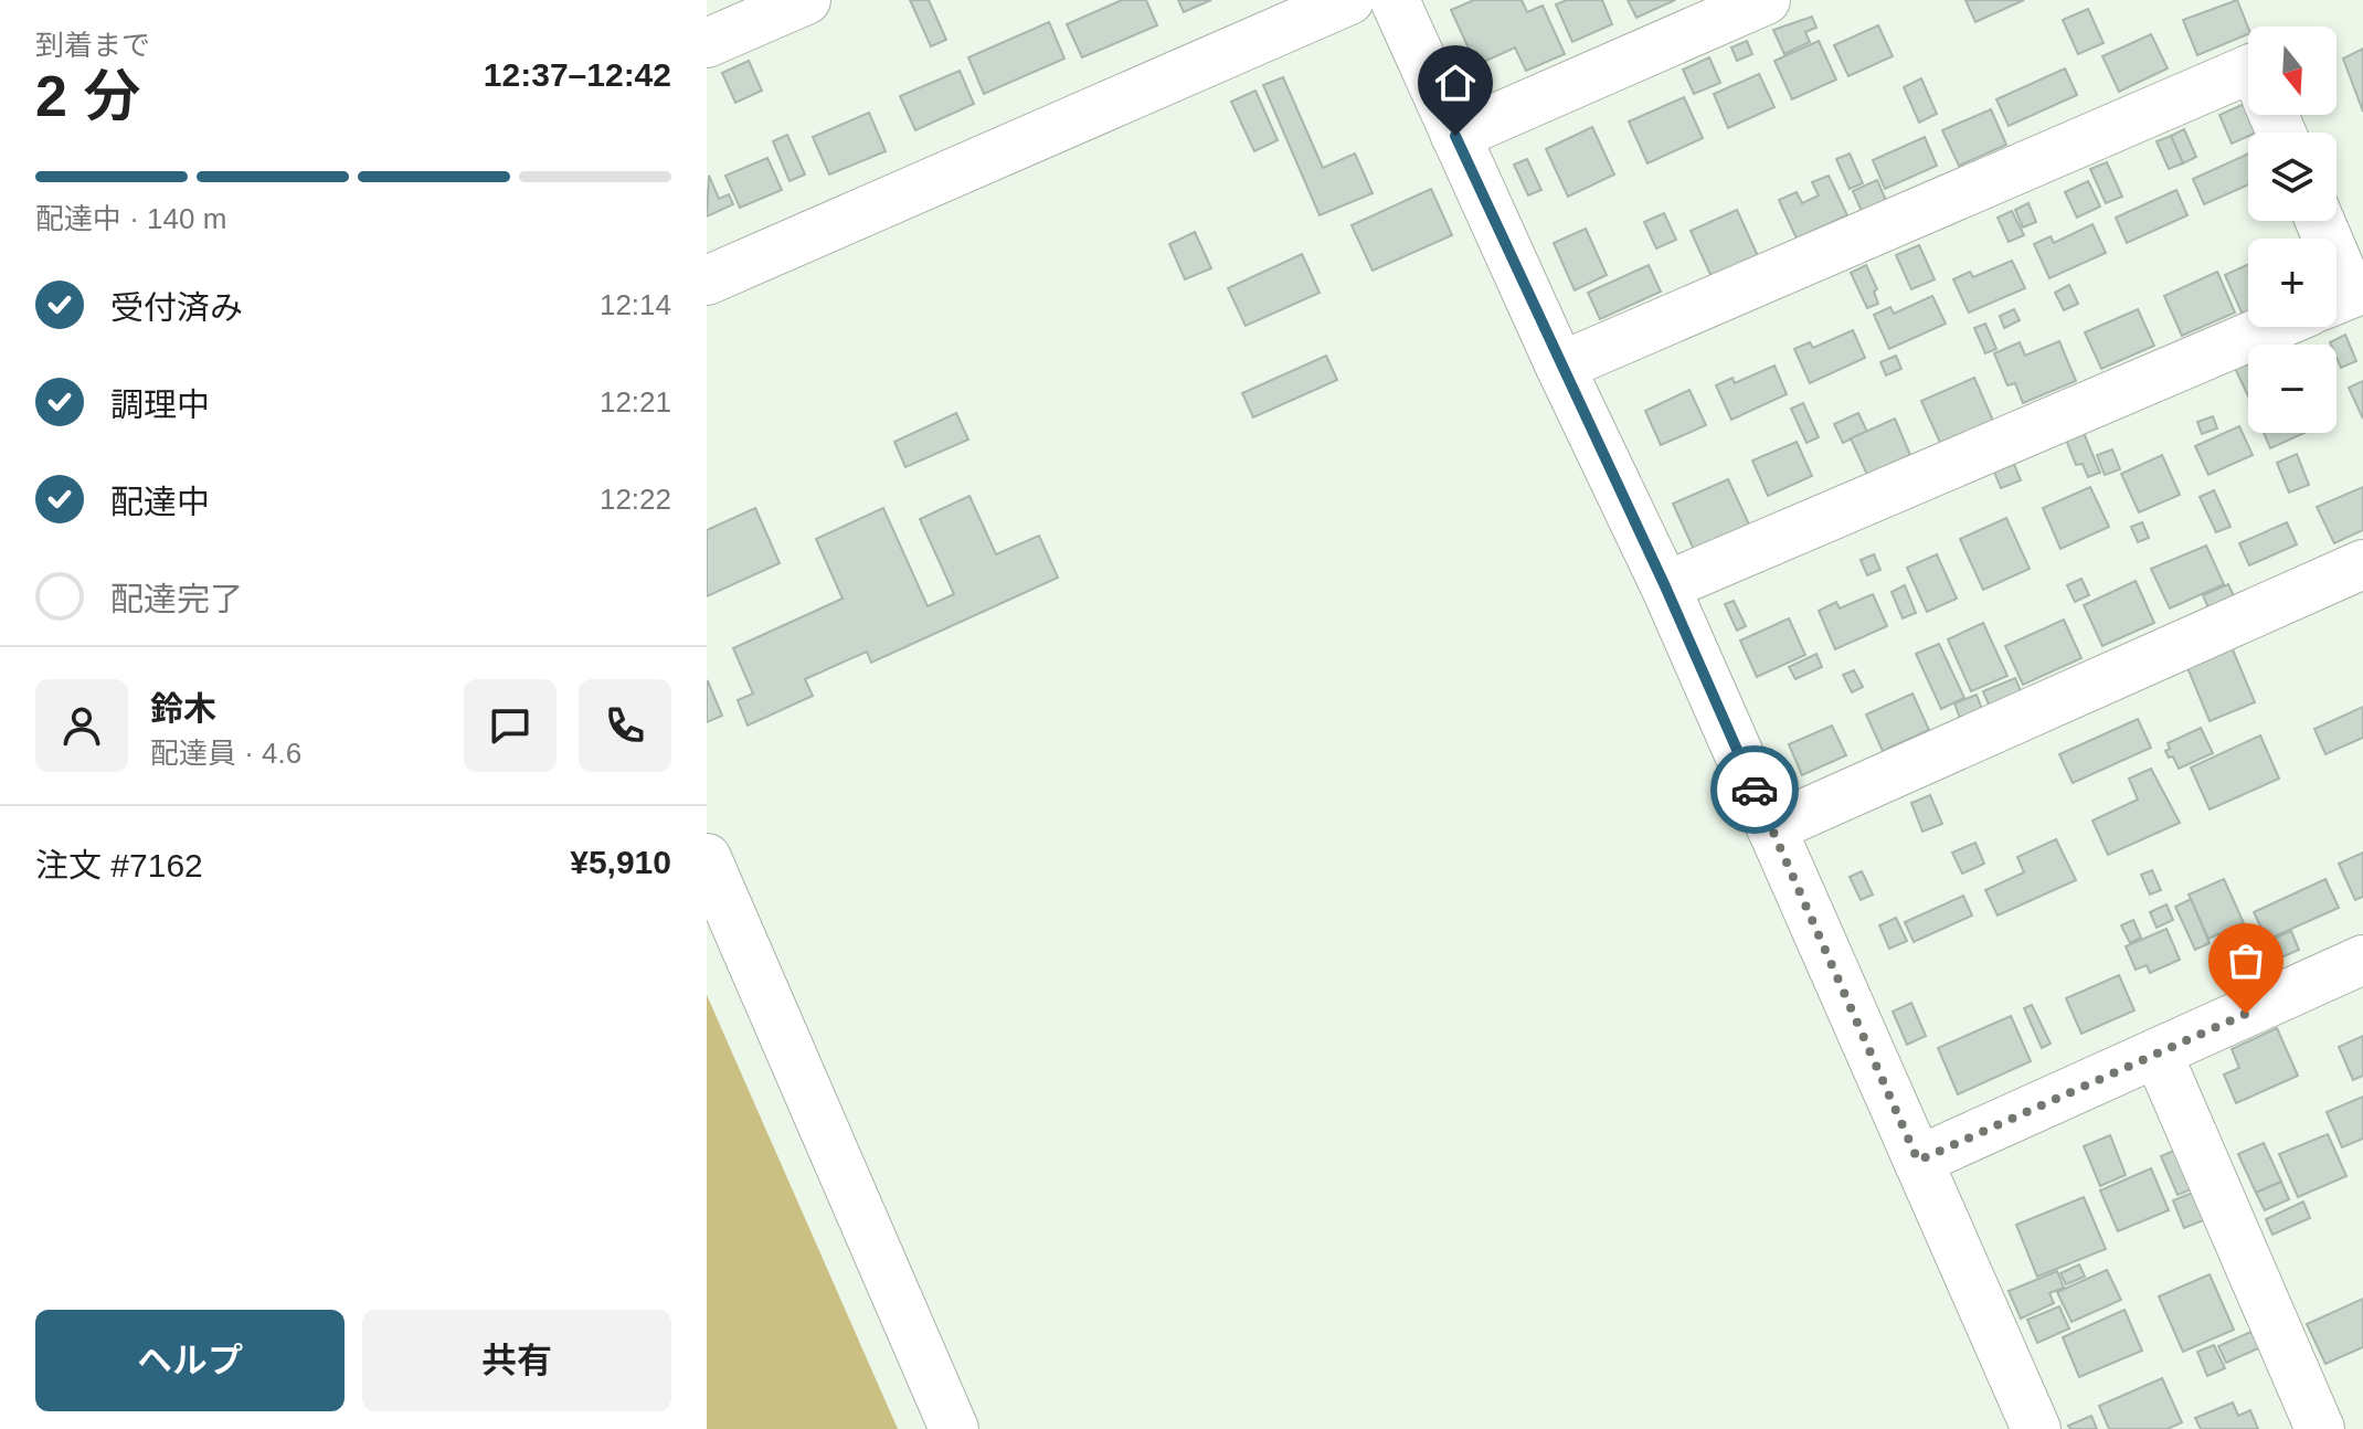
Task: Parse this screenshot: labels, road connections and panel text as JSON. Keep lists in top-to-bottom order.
{
  "north": "bottom",
  "page": {
    "heading": ["2 分", "到着まで", "12:37–12:42"],
    "panel": [
      "鈴木",
      "配達員 · 4.6",
      "注文 #7162",
      "¥5,910"
    ],
    "map_buttons": ["+", "−"],
    "bar": "配達中 · 140 m",
    "list": [
      ["受付済み", "12:14"],
      ["調理中", "12:21"],
      ["配達中", "12:22"],
      "配達完了"
    ],
    "buttons": ["ヘルプ", "共有"]
  }
}
